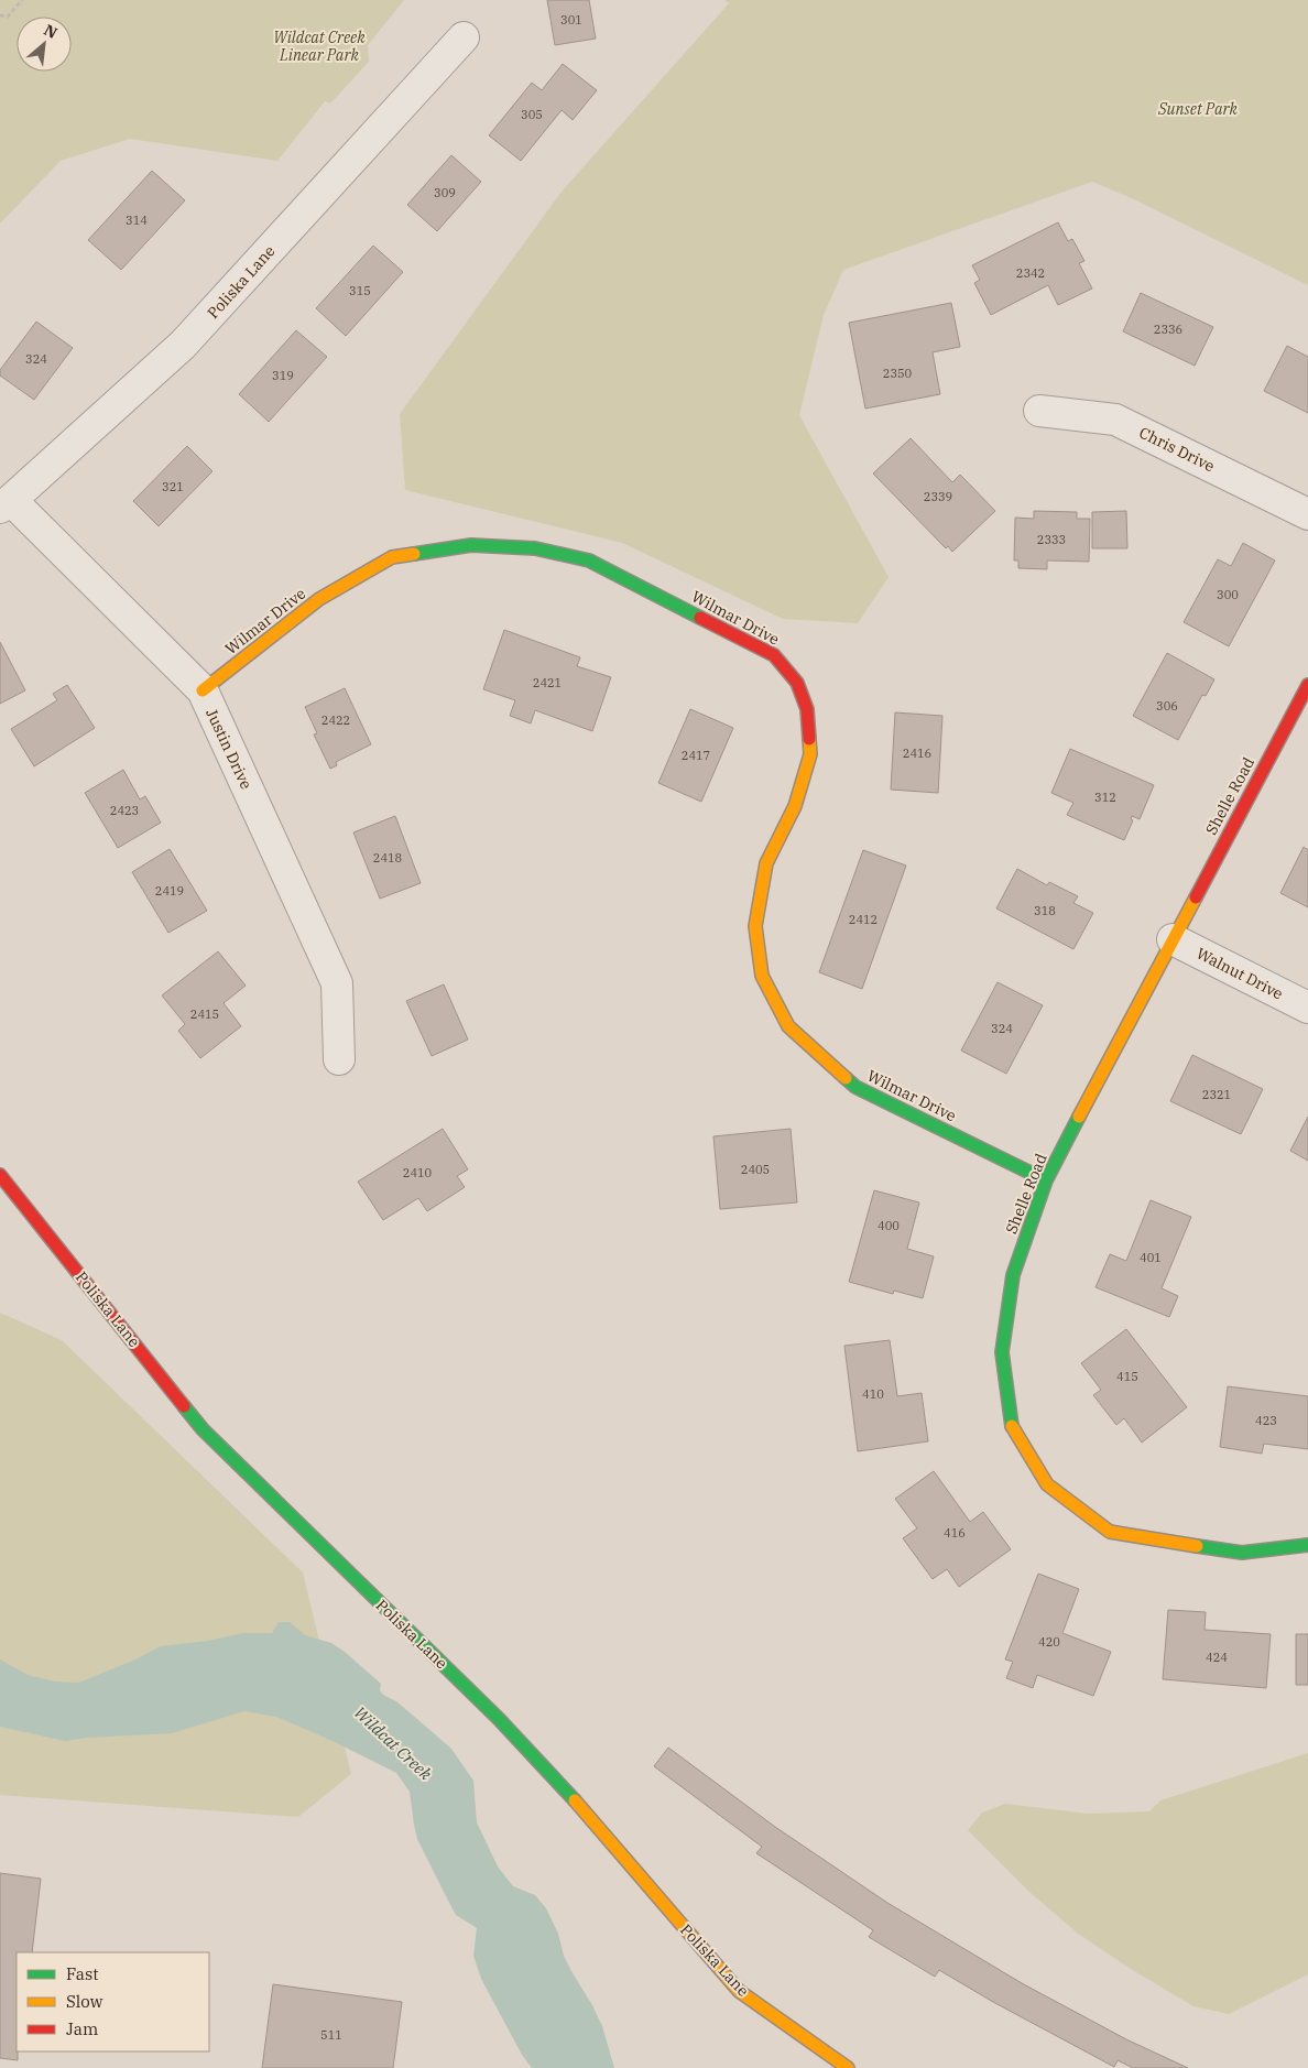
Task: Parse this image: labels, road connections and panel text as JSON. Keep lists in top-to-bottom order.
{
  "streets": {
    "street": [
      "Poliska Lane",
      "Chris Drive",
      "Wilmar Drive",
      "Justin Drive",
      "Shelle Road",
      "Walnut Drive"
    ]
  },
  "crossings": [
    ["Poliska Lane", "Justin Drive"],
    ["Wilmar Drive", "Justin Drive"],
    ["Wilmar Drive", "Shelle Road"],
    ["Shelle Road", "Walnut Drive"]
  ],
  "water": ["Wildcat Creek"],
  "parks": ["Wildcat Creek Linear Park", "Sunset Park"],
  "house_numbers": [
    "301",
    "305",
    "309",
    "314",
    "2342",
    "315",
    "2336",
    "324",
    "2350",
    "319",
    "321",
    "2339",
    "2333",
    "300",
    "2421",
    "306",
    "2422",
    "2416",
    "2417",
    "312",
    "2423",
    "2418",
    "2419",
    "318",
    "2412",
    "2415",
    "324",
    "2321",
    "2405",
    "2410",
    "400",
    "401",
    "415",
    "410",
    "423",
    "416",
    "420",
    "424",
    "511"
  ],
  "legend": ["Fast", "Slow", "Jam"],
  "north": "top right"
}
